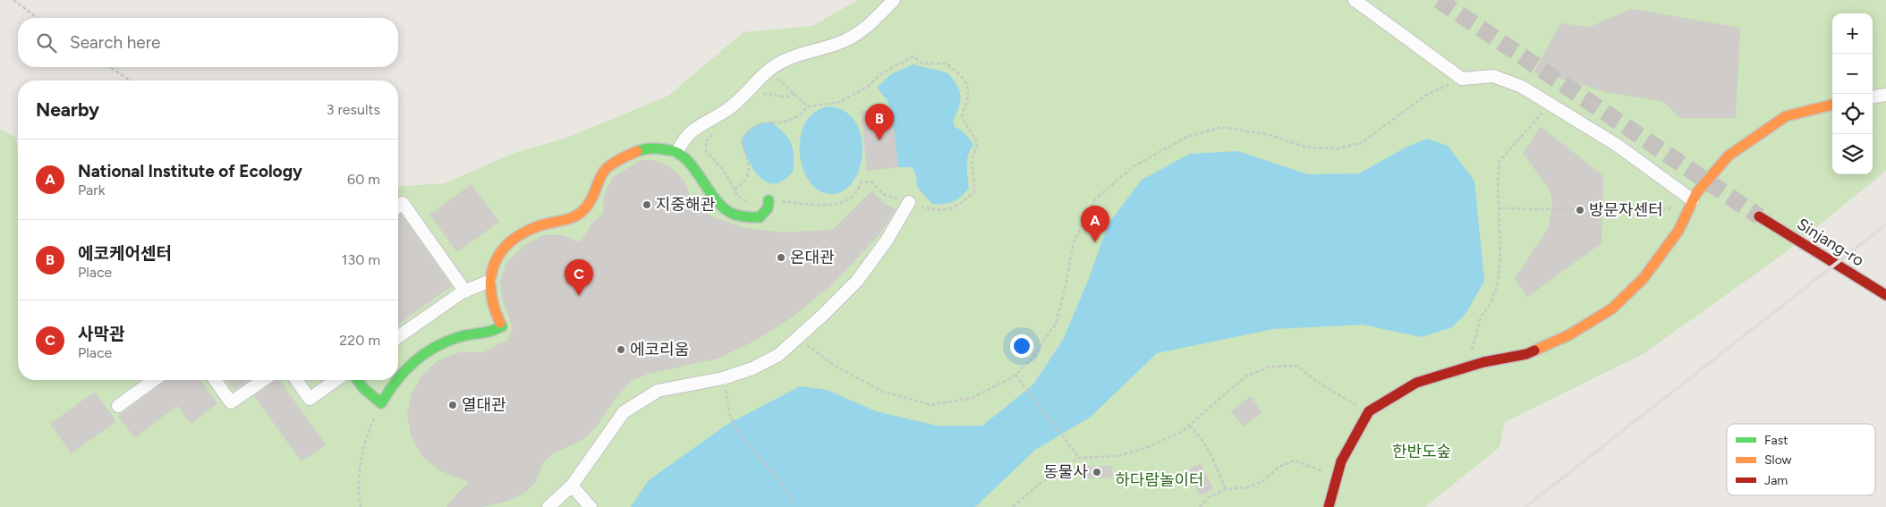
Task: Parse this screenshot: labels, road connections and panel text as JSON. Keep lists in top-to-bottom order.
{
  "streets": {
    "street": ["Sinjang-ro"]
  },
  "parks": ["한반도숲", "하다람놀이터"],
  "places": [
    "지중해관",
    "방문자센터",
    "온대관",
    "에코리움",
    "열대관",
    "동물사"
  ],
  "legend": ["Fast", "Slow", "Jam"],
  "page": {
    "map_buttons": ["+", "−"],
    "search": "Search here",
    "heading": ["Nearby", "3 results"],
    "pins": ["B", "A", "C"],
    "list": [
      {
        "mark": "A",
        "name": "National Institute of Ecology",
        "note": "Park",
        "value": "60 m"
      },
      {
        "mark": "B",
        "name": "에코케어센터",
        "note": "Place",
        "value": "130 m"
      },
      {
        "mark": "C",
        "name": "사막관",
        "note": "Place",
        "value": "220 m"
      }
    ]
  }
}
